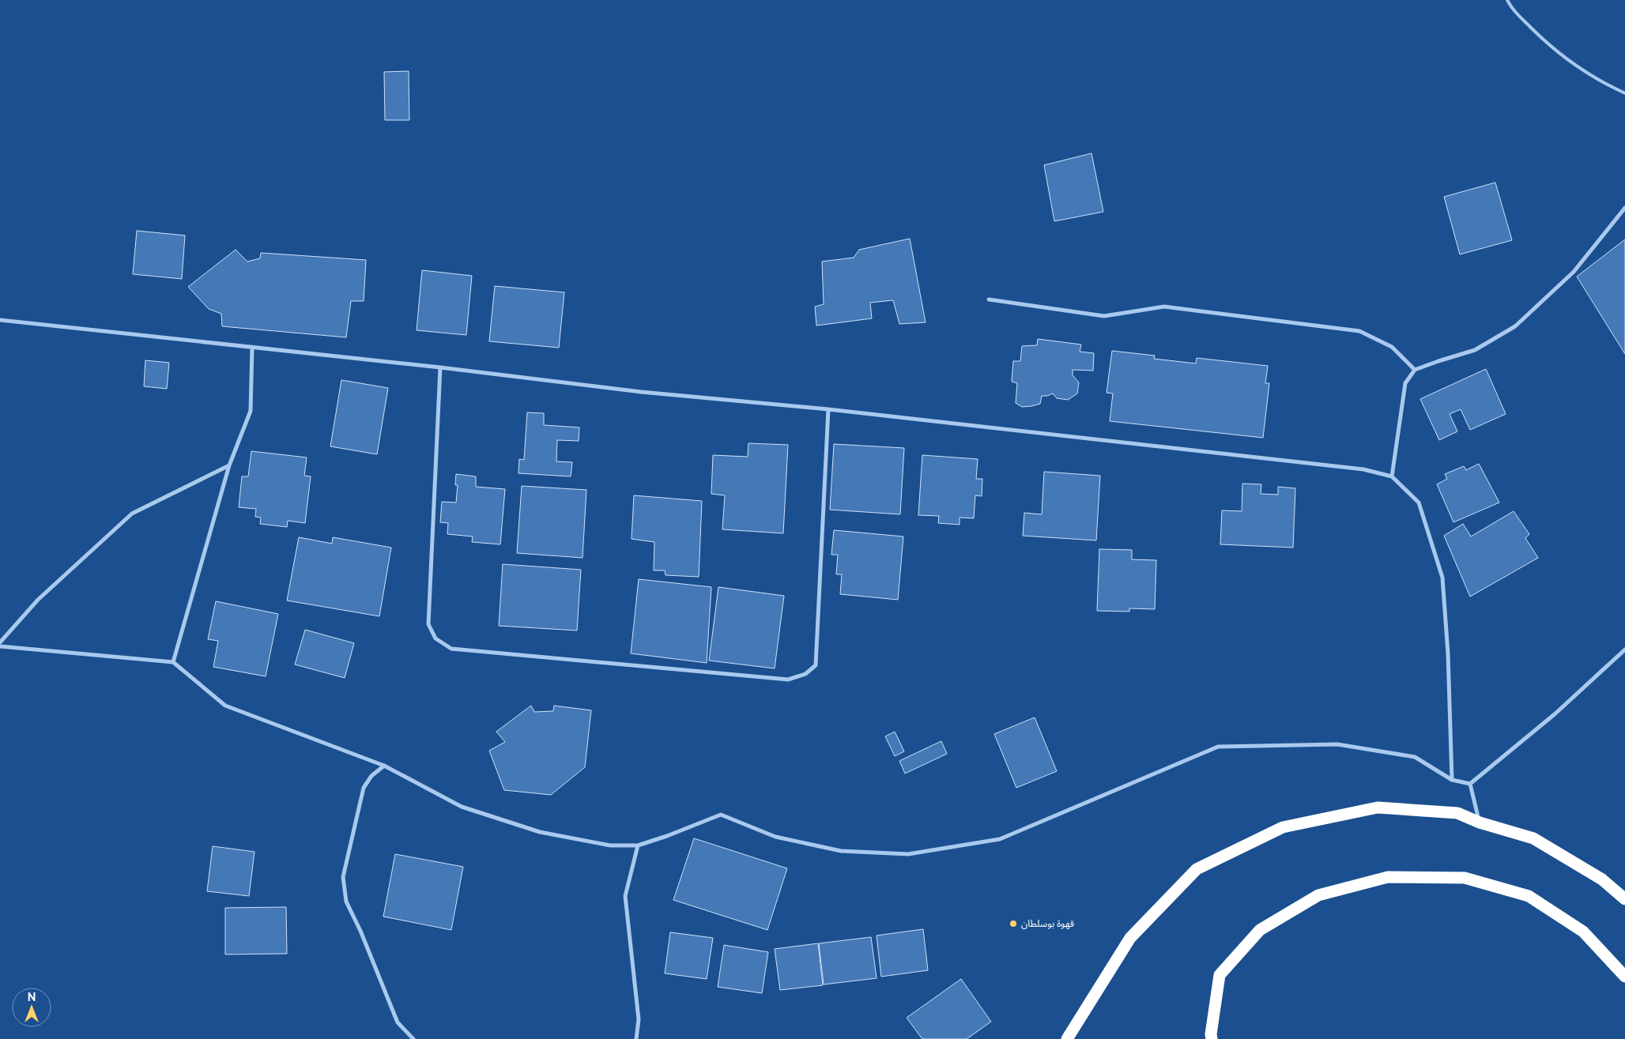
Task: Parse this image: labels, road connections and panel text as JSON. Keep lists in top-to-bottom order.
{
  "places": ["قهوة بوسلطان"],
  "north": "top"
}
